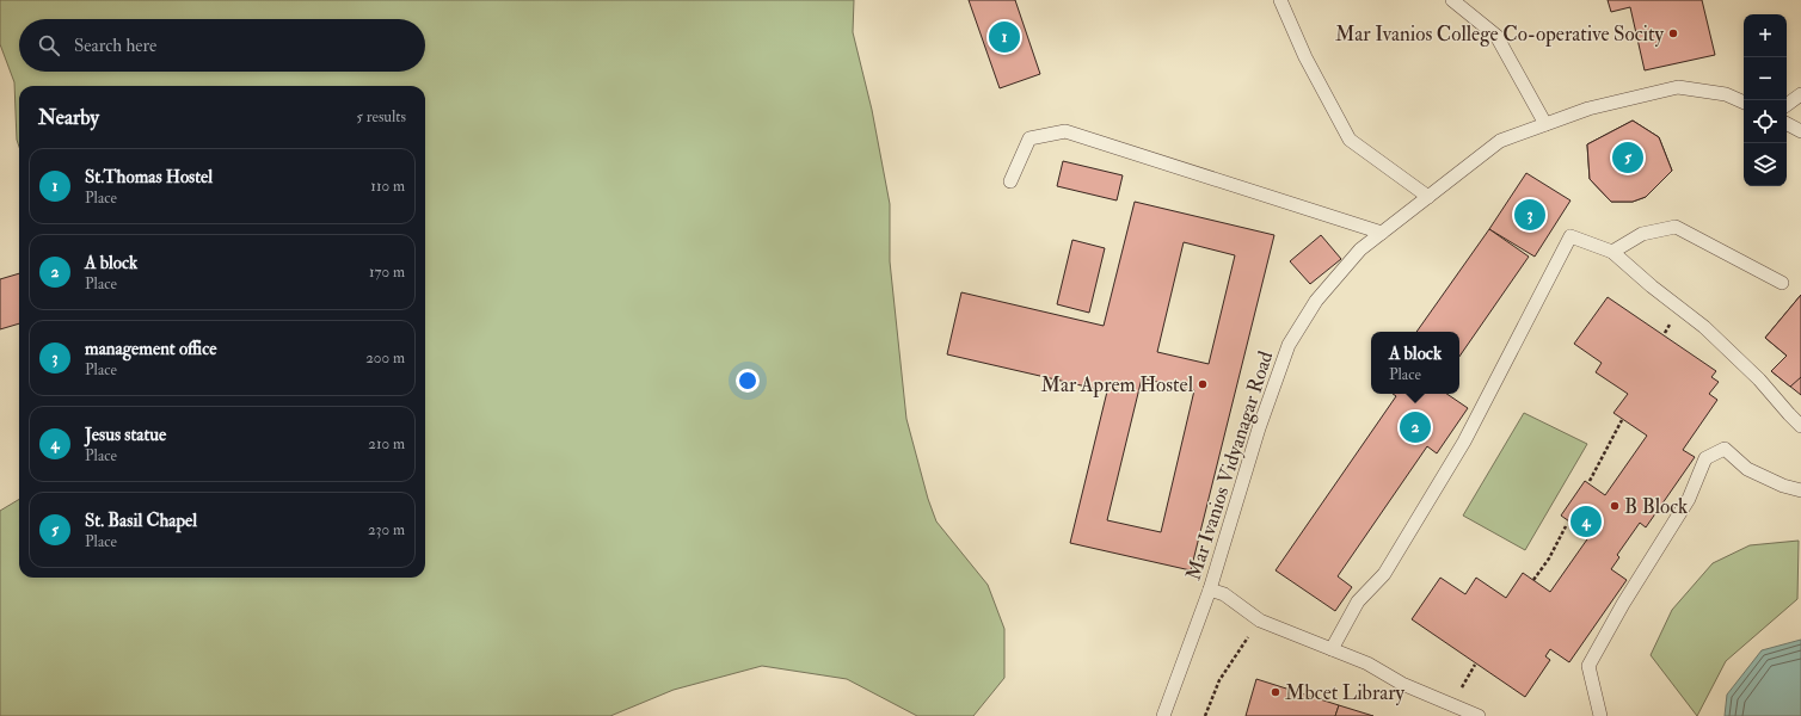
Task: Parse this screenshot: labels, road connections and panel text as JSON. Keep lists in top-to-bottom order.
{
  "streets": {
    "lane": ["Mar Ivanios Vidyanagar Road"]
  },
  "places": [
    "Mar Ivanios College Co-operative Socity",
    "Mar Aprem Hostel",
    "B Block",
    "Mbcet Library"
  ],
  "page": {
    "map_buttons": ["+", "−"],
    "pins": [
      "1",
      "5",
      "3",
      "2",
      "4"
    ],
    "search": "Search here",
    "heading": ["Nearby", "5 results"],
    "list": [
      {
        "mark": "1",
        "name": "St.Thomas Hostel",
        "note": "Place",
        "value": "110 m"
      },
      {
        "mark": "2",
        "name": "A block",
        "note": "Place",
        "value": "170 m"
      },
      {
        "mark": "3",
        "name": "management office",
        "note": "Place",
        "value": "200 m"
      },
      {
        "mark": "4",
        "name": "Jesus statue",
        "note": "Place",
        "value": "210 m"
      },
      {
        "mark": "5",
        "name": "St. Basil Chapel",
        "note": "Place",
        "value": "230 m"
      }
    ],
    "popup": ["A block", "Place"]
  }
}
